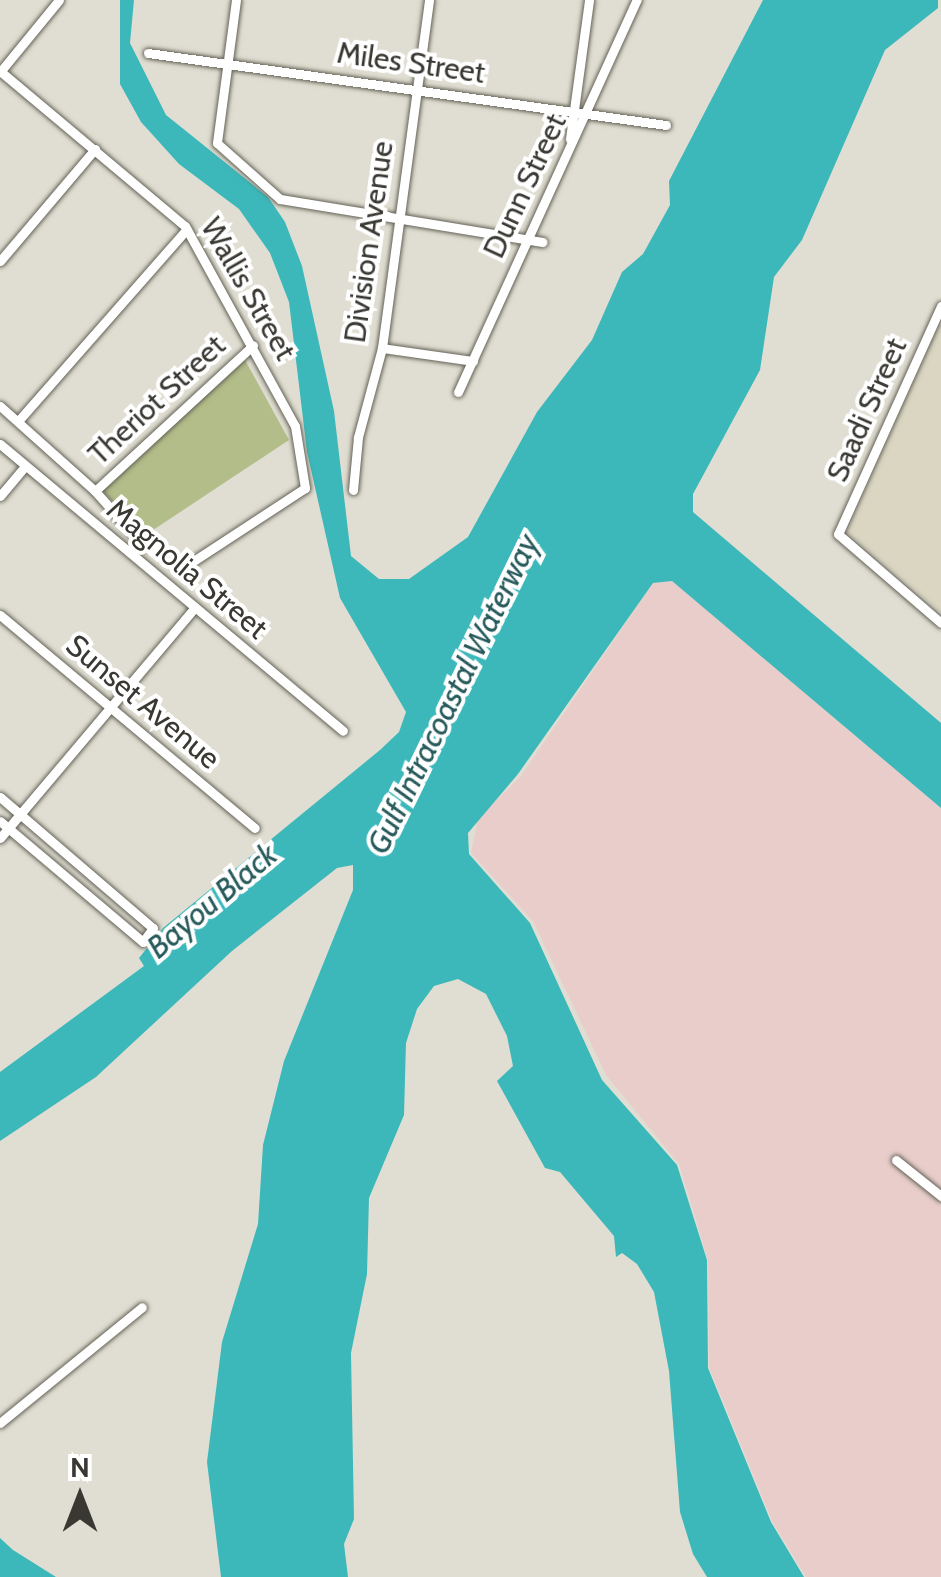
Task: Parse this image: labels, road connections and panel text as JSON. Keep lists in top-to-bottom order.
{
  "streets": {
    "street": [
      "Miles Street",
      "Dunn Street",
      "Division Avenue",
      "Wallis Street",
      "Theriot Street",
      "Saadi Street",
      "Magnolia Street",
      "Sunset Avenue"
    ]
  },
  "crossings": [
    ["Miles Street", "Dunn Street"],
    ["Miles Street", "Division Avenue"],
    ["Wallis Street", "Theriot Street"]
  ],
  "water": ["Gulf Intracoastal Waterway", "Bayou Black"],
  "north": "top"
}
